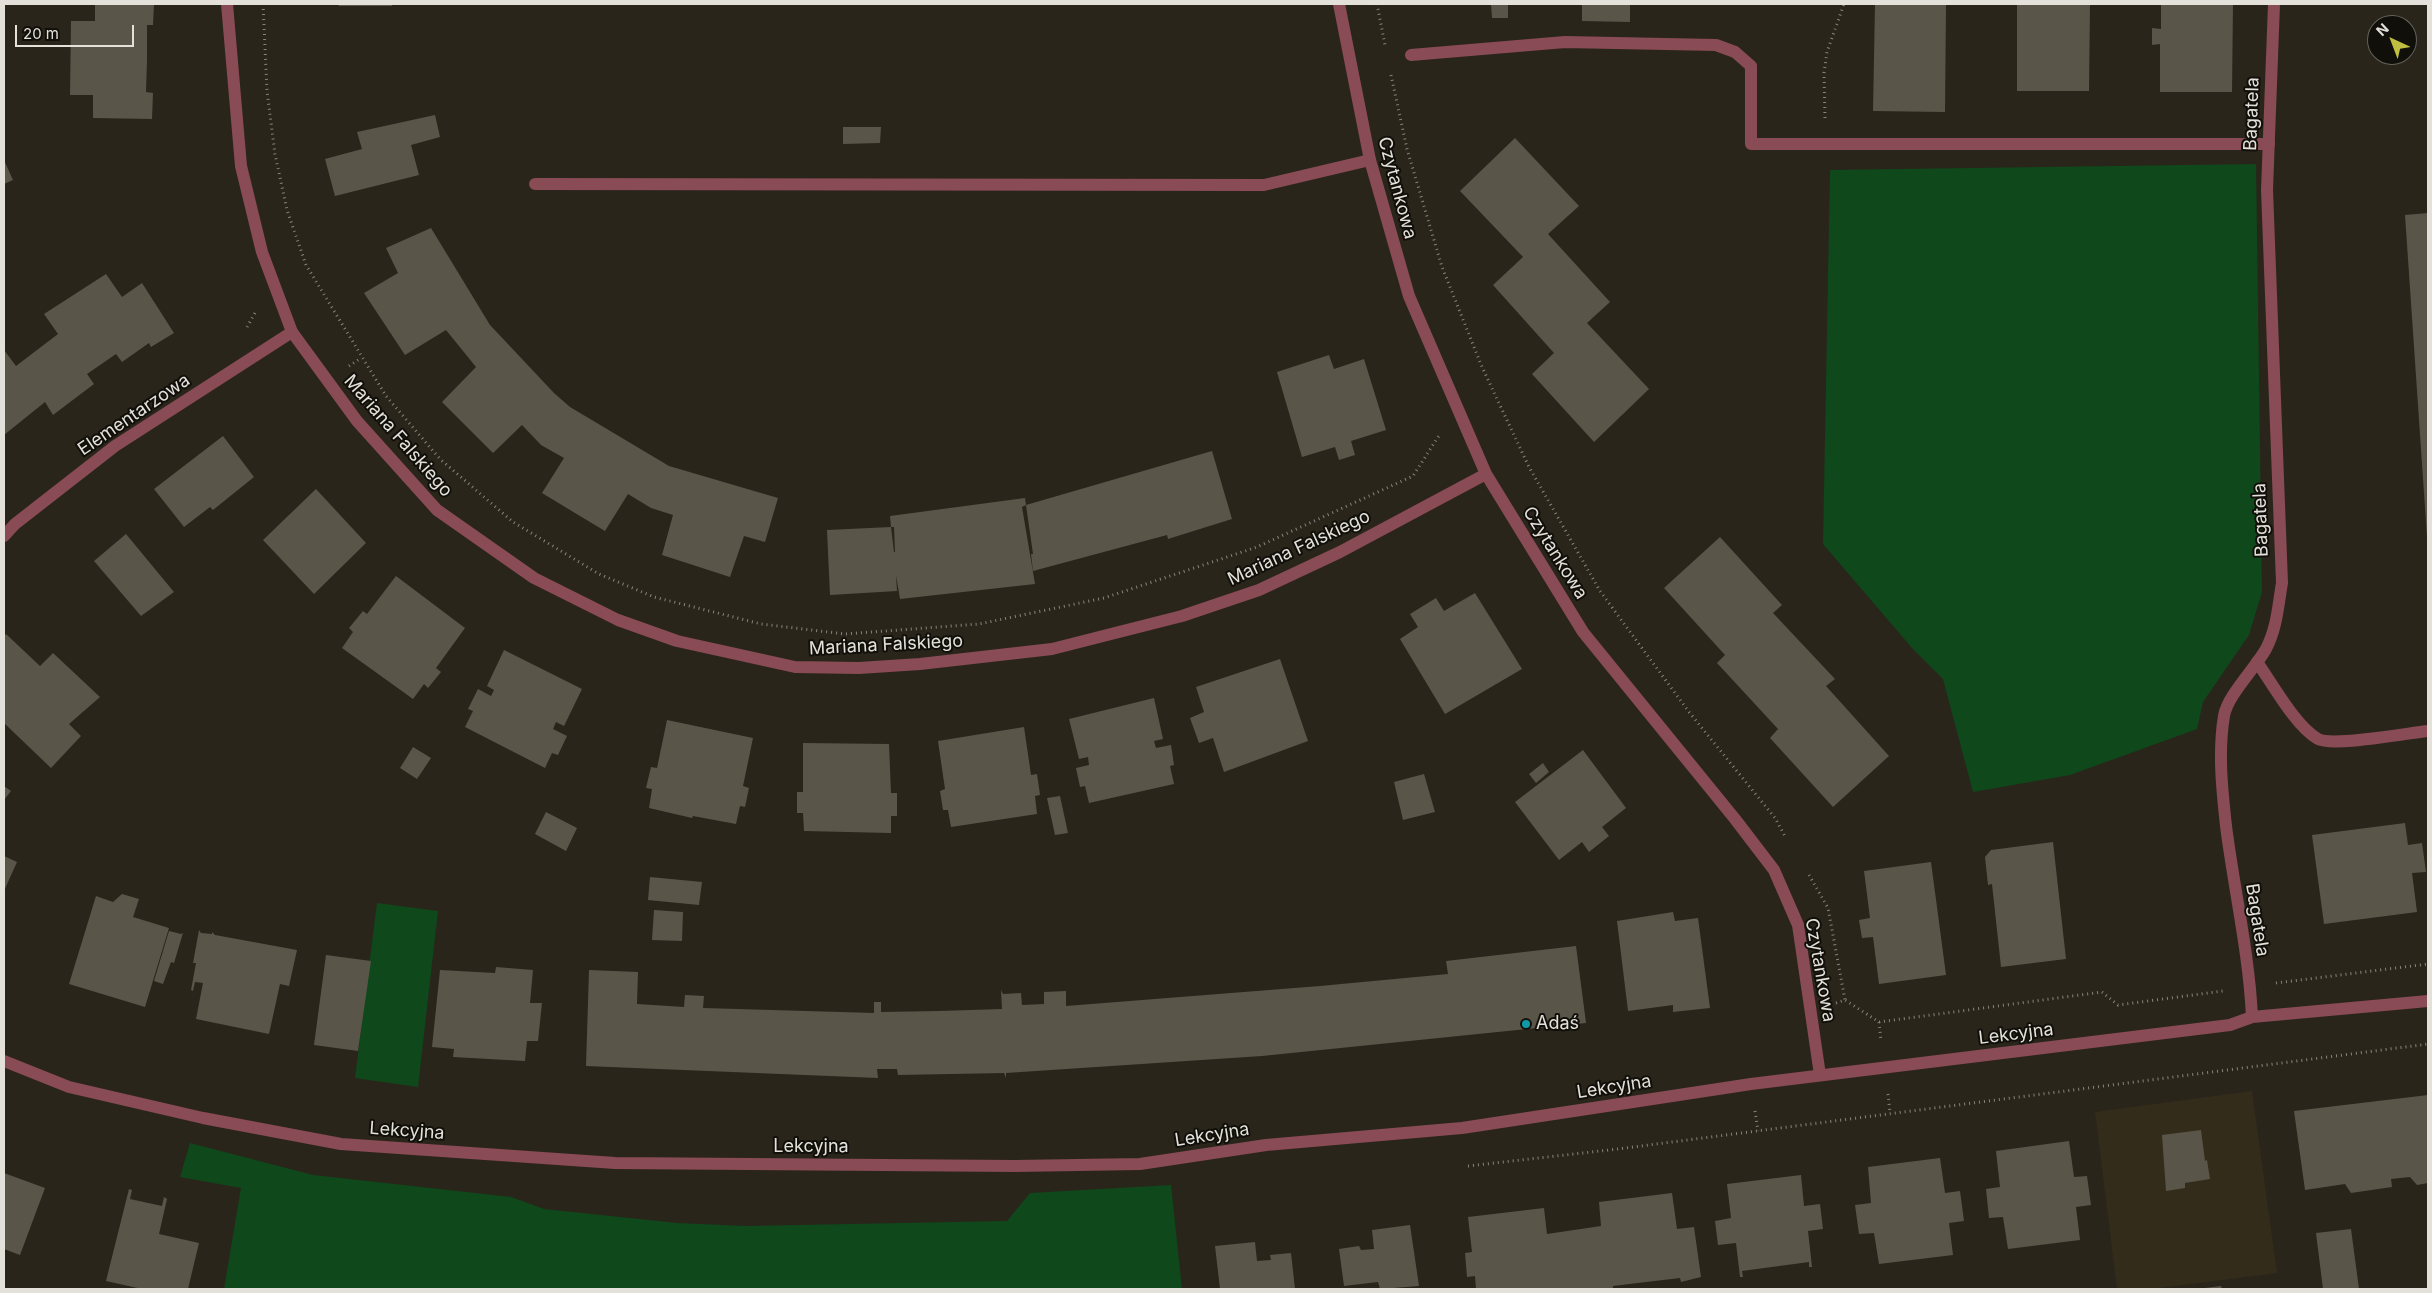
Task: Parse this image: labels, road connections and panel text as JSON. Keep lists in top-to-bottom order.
{
  "streets": {
    "street": [
      "Bagatela",
      "Czytankowa",
      "Elementarzowa",
      "Mariana Falskiego",
      "Lekcyjna"
    ]
  },
  "crossings": [
    ["Bagatela", "Lekcyjna"],
    ["Czytankowa", "Mariana Falskiego"],
    ["Czytankowa", "Lekcyjna"],
    ["Elementarzowa", "Mariana Falskiego"]
  ],
  "places": ["Adaś"],
  "scale_bar": "20 m",
  "north": "top left"
}
